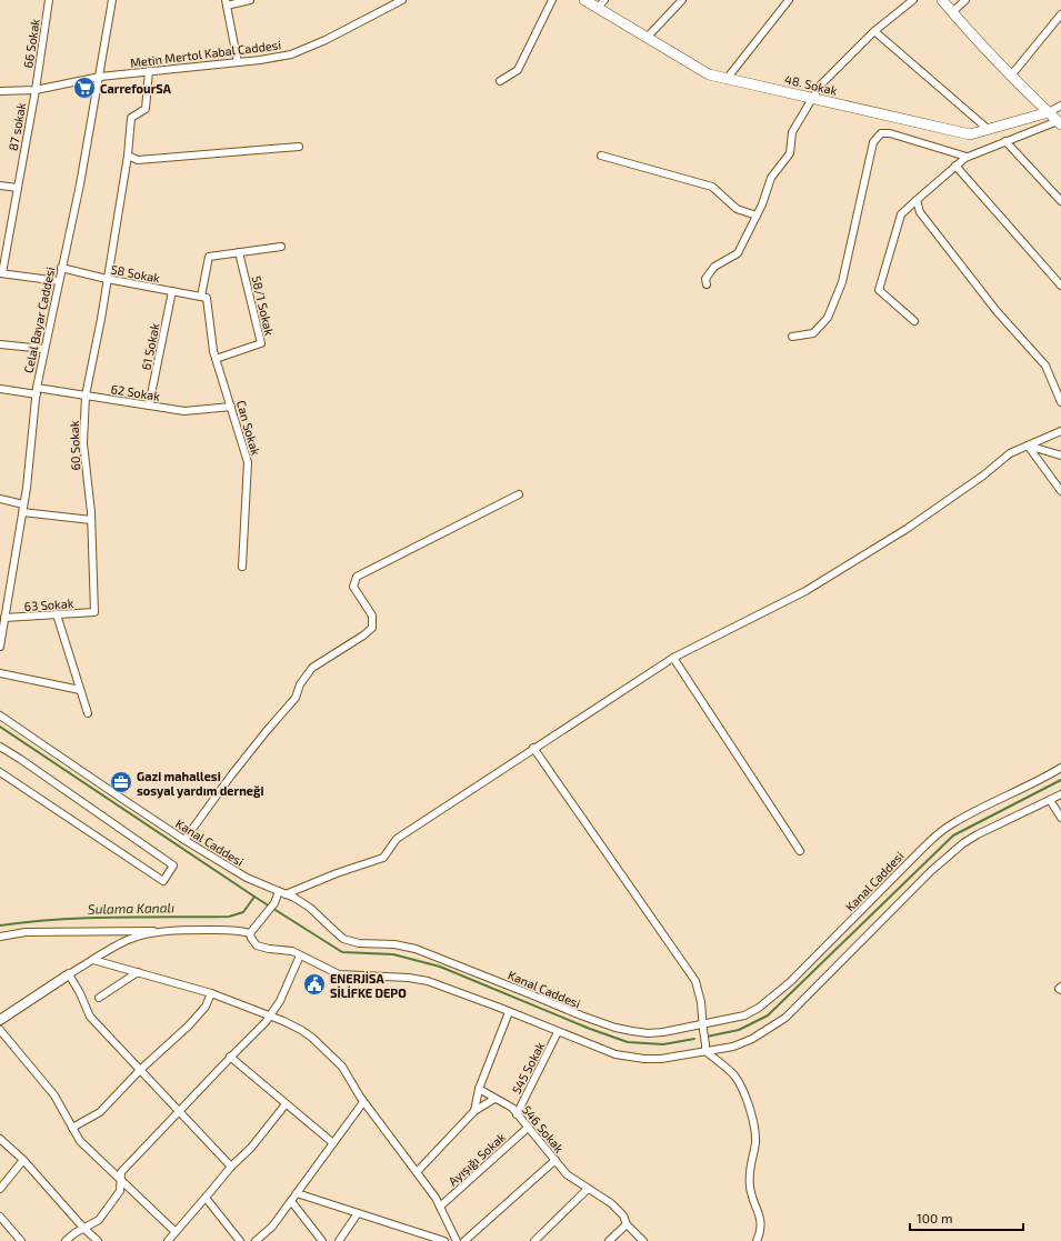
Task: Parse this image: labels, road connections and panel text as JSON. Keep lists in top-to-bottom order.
{
  "streets": {
    "main road": ["48. Sokak"],
    "street": [
      "66 Sokak",
      "Metin Mertol Kabal Caddesi",
      "87 sokak",
      "58 Sokak",
      "58/1 Sokak",
      "Celal Bayar Caddesi",
      "61 Sokak",
      "62 Sokak",
      "Can Sokak",
      "60 Sokak",
      "63 Sokak",
      "Kanal Caddesi",
      "545 Sokak",
      "546 Sokak",
      "Ayışığı Sokak"
    ]
  },
  "crossings": [
    ["66 Sokak", "Metin Mertol Kabal Caddesi"],
    ["66 Sokak", "87 sokak"],
    ["Metin Mertol Kabal Caddesi", "87 sokak"],
    ["Metin Mertol Kabal Caddesi", "Celal Bayar Caddesi"],
    ["Metin Mertol Kabal Caddesi", "60 Sokak"],
    ["58 Sokak", "Celal Bayar Caddesi"],
    ["58 Sokak", "61 Sokak"],
    ["58 Sokak", "Can Sokak"],
    ["58 Sokak", "60 Sokak"],
    ["58/1 Sokak", "Can Sokak"],
    ["Celal Bayar Caddesi", "62 Sokak"],
    ["Celal Bayar Caddesi", "63 Sokak"],
    ["61 Sokak", "62 Sokak"],
    ["62 Sokak", "Can Sokak"],
    ["62 Sokak", "60 Sokak"],
    ["60 Sokak", "63 Sokak"],
    ["545 Sokak", "546 Sokak"],
    ["546 Sokak", "Ayışığı Sokak"]
  ],
  "water": ["Sulama Kanalı"],
  "places": {
    "supermarket": ["CarrefourSA"],
    "office": ["Gazi mahallesi sosyal yardım derneği"],
    "public building": ["ENERJİSA SİLİFKE DEPO"]
  },
  "scale_bar": "100 m"
}
